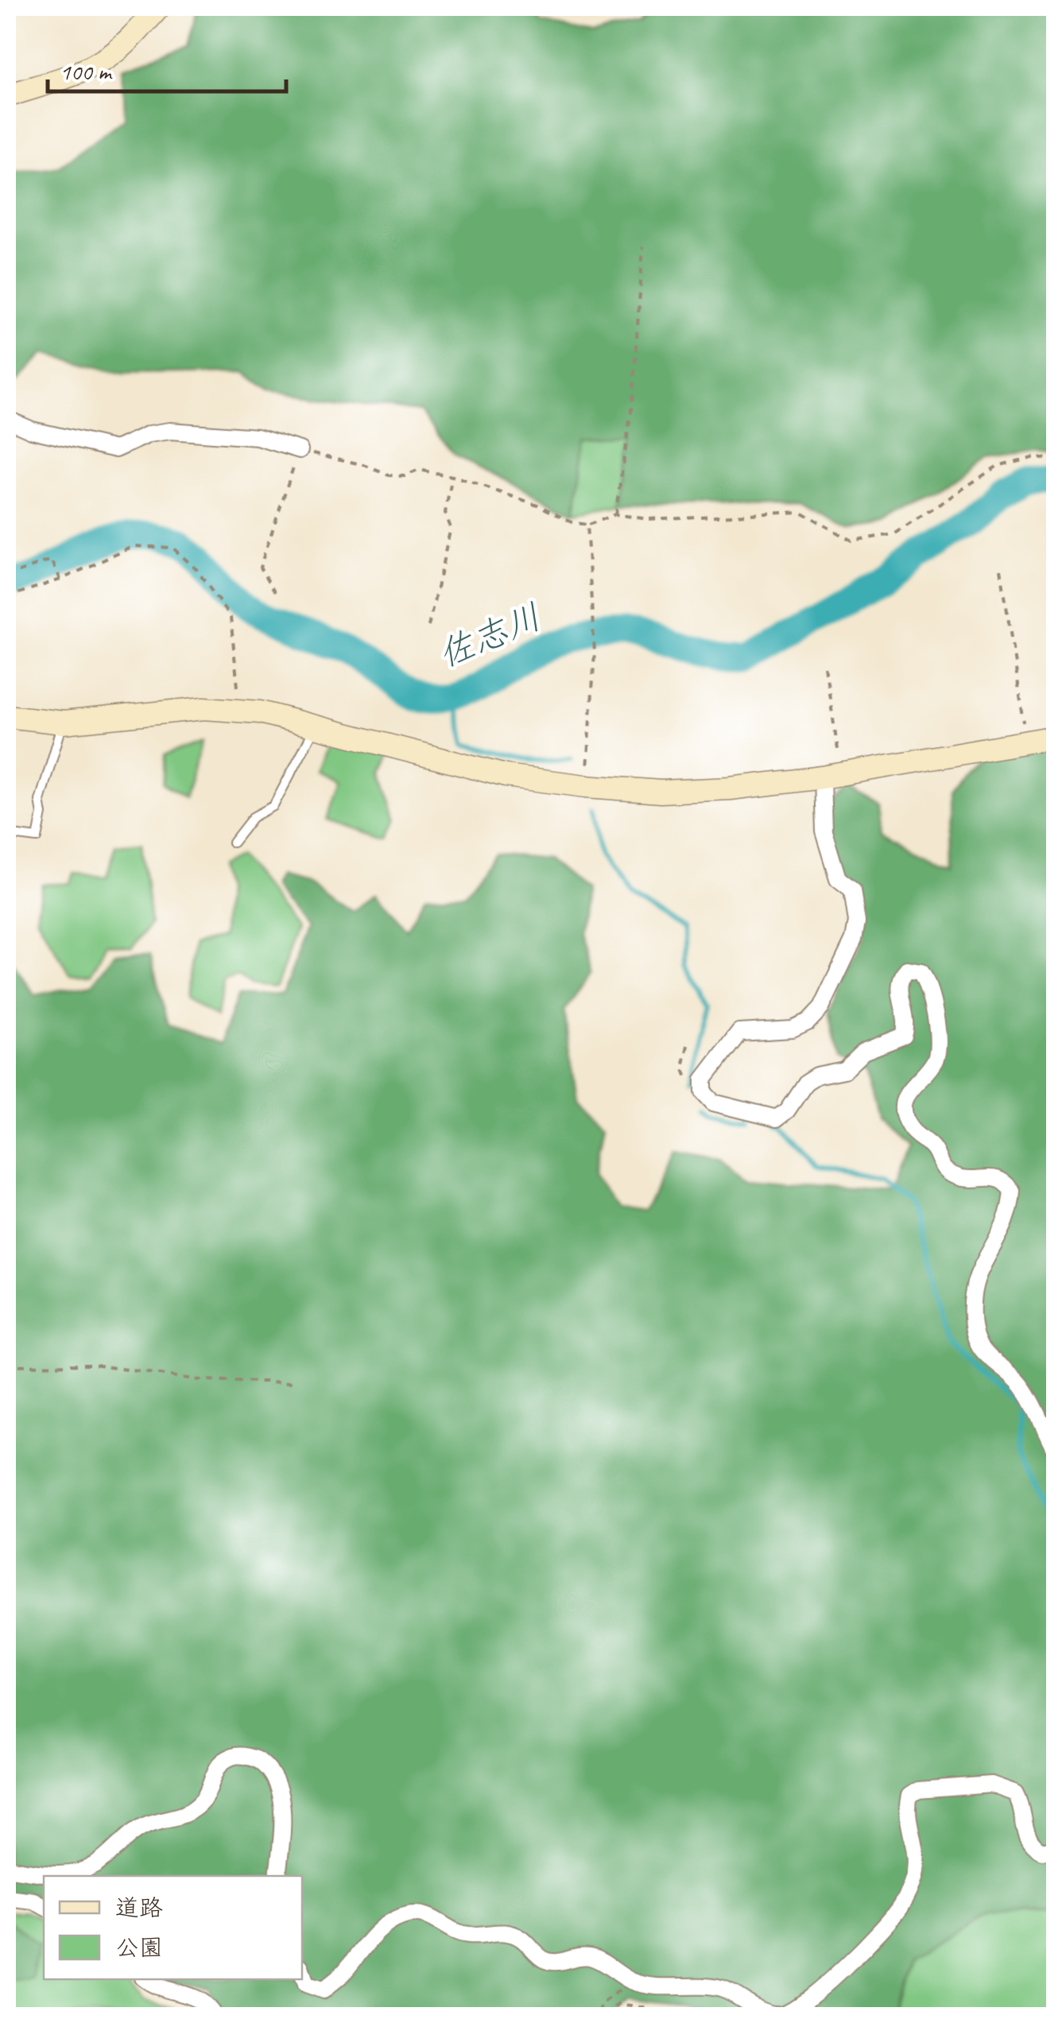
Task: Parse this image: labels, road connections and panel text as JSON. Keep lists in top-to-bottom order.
{
  "water": ["佐志川"],
  "legend": ["道路", "公園"],
  "scale_bar": "100 m"
}
